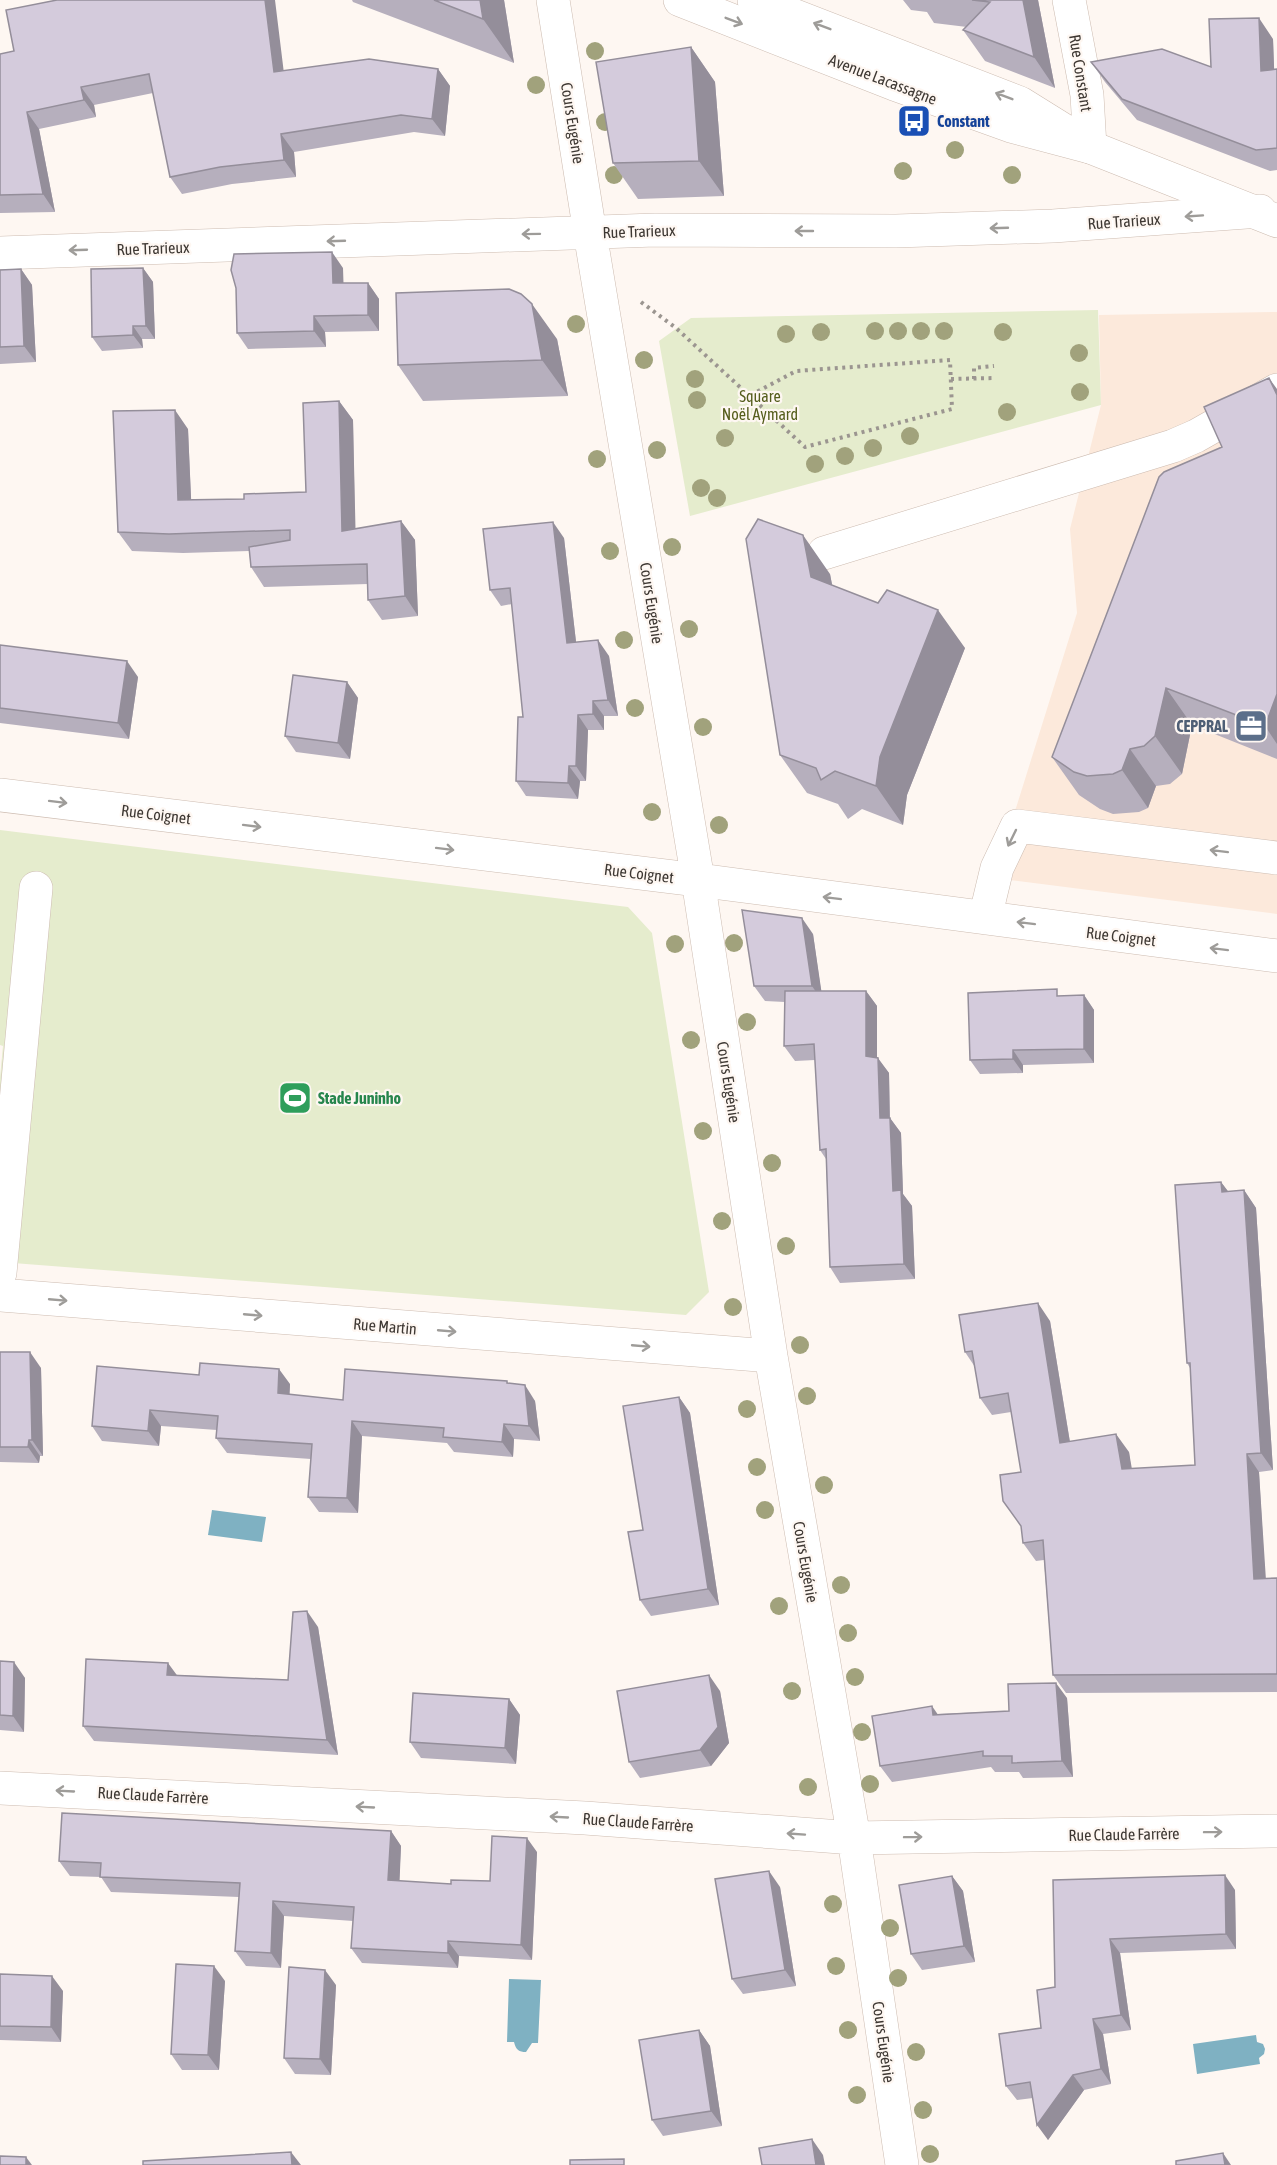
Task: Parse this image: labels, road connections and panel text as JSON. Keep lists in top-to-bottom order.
{
  "streets": {
    "street": [
      "Rue Constant",
      "Avenue Lacassagne",
      "Cours Eugénie",
      "Rue Trarieux",
      "Rue Coignet",
      "Rue Martin",
      "Rue Claude Farrère"
    ]
  },
  "crossings": [
    ["Rue Constant", "Avenue Lacassagne"],
    ["Avenue Lacassagne", "Rue Trarieux"],
    ["Cours Eugénie", "Rue Trarieux"],
    ["Cours Eugénie", "Rue Coignet"],
    ["Cours Eugénie", "Rue Martin"],
    ["Cours Eugénie", "Rue Claude Farrère"]
  ],
  "one_way": ["Rue Martin"],
  "parks": ["Square Noël Aymard"],
  "places": {
    "bus stop": ["Constant"],
    "office": ["CEPPRAL"],
    "sports": ["Stade Juninho"]
  }
}
